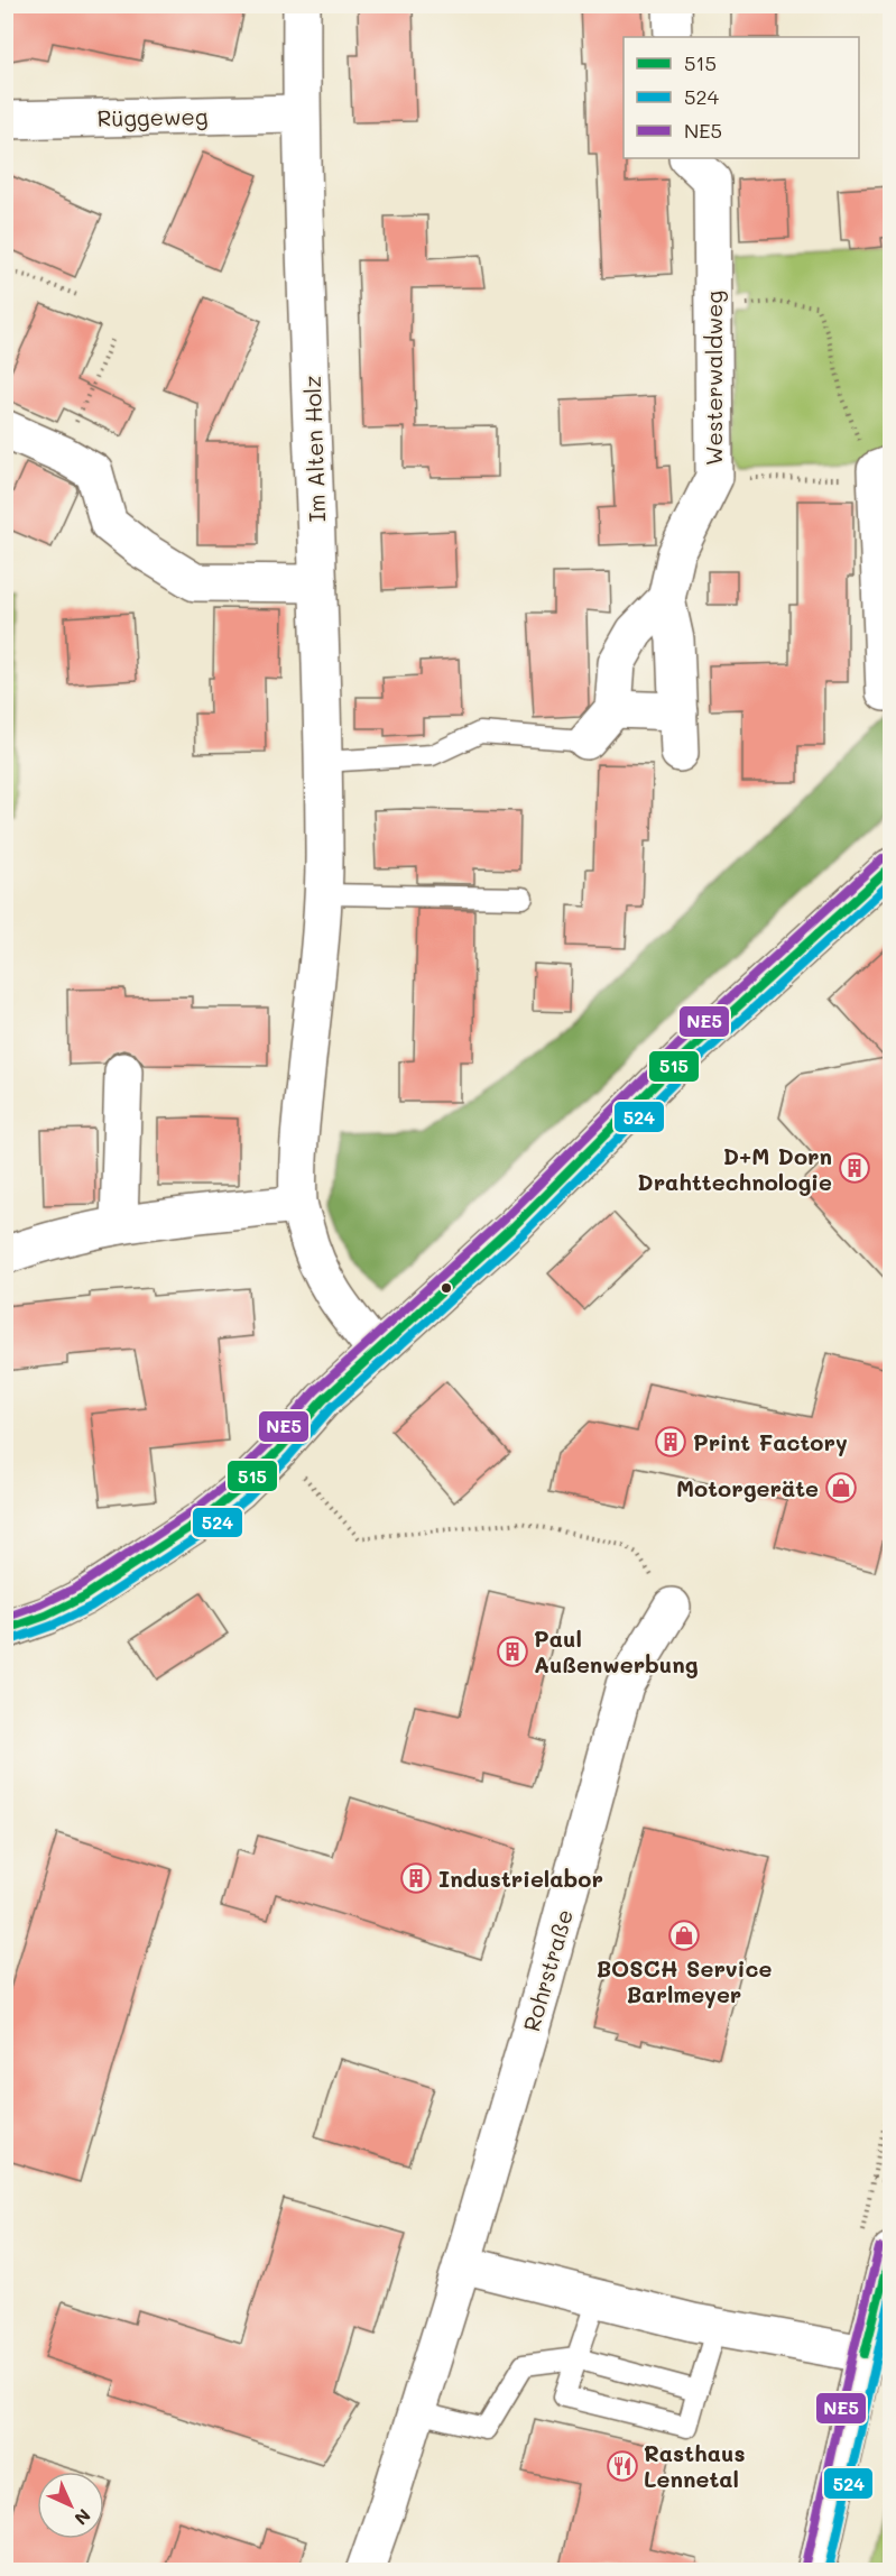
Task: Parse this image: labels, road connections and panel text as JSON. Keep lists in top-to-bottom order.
{
  "streets": {
    "street": [
      "Rüggeweg",
      "Westerwaldweg",
      "Im Alten Holz",
      "Rohrstraße"
    ]
  },
  "crossings": [
    ["Rüggeweg", "Im Alten Holz"]
  ],
  "places": {
    "building": [
      "D+M Dorn Drahttechnologie",
      "Print Factory",
      "Paul Außenwerbung",
      "Industrielabor"
    ],
    "shop": ["Motorgeräte", "BOSCH Service Barlmeyer"],
    "restaurant": ["Rasthaus Lennetal"]
  },
  "lines": ["transit line NE5", "transit line 515", "transit line 524"],
  "legend": ["515", "524", "NE5"],
  "north": "bottom right"
}
